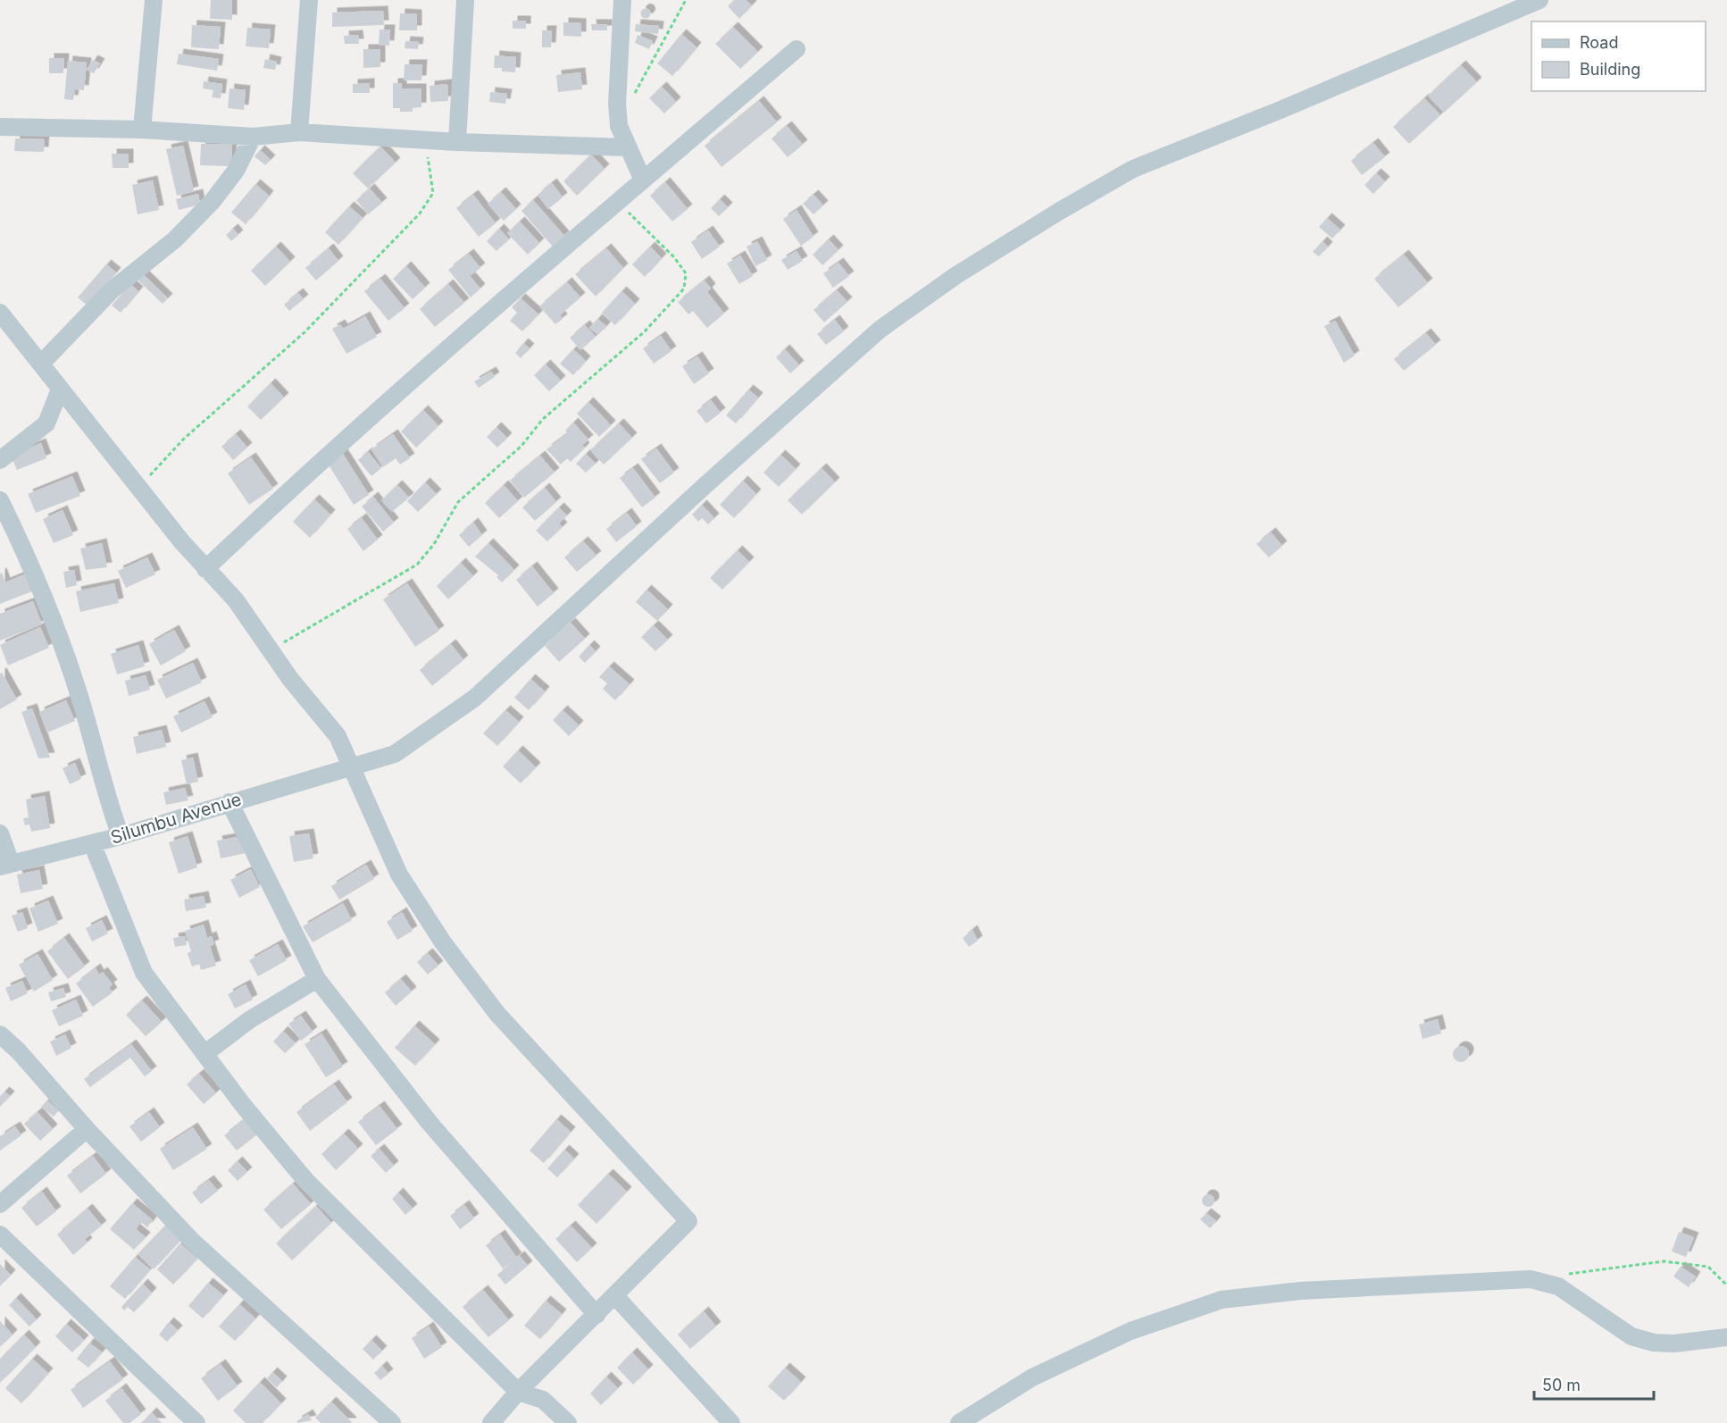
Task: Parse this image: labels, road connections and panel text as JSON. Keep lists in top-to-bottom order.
{
  "streets": {
    "street": ["Silumbu Avenue"]
  },
  "legend": ["Road", "Building"],
  "scale_bar": "50 m"
}
